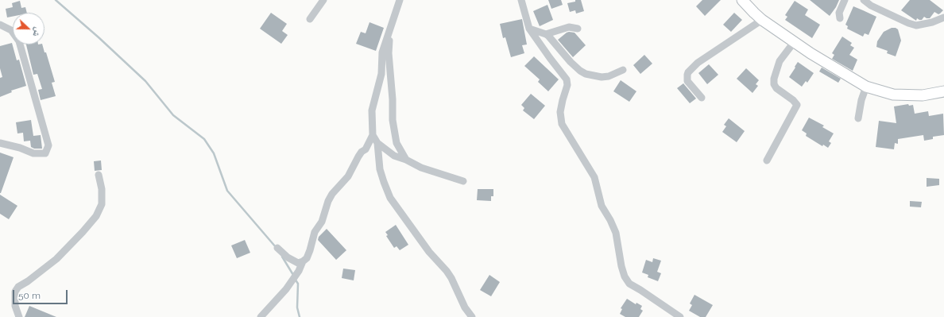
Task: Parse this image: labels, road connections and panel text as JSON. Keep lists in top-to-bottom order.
{
  "scale_bar": "50 m",
  "north": "right"
}
